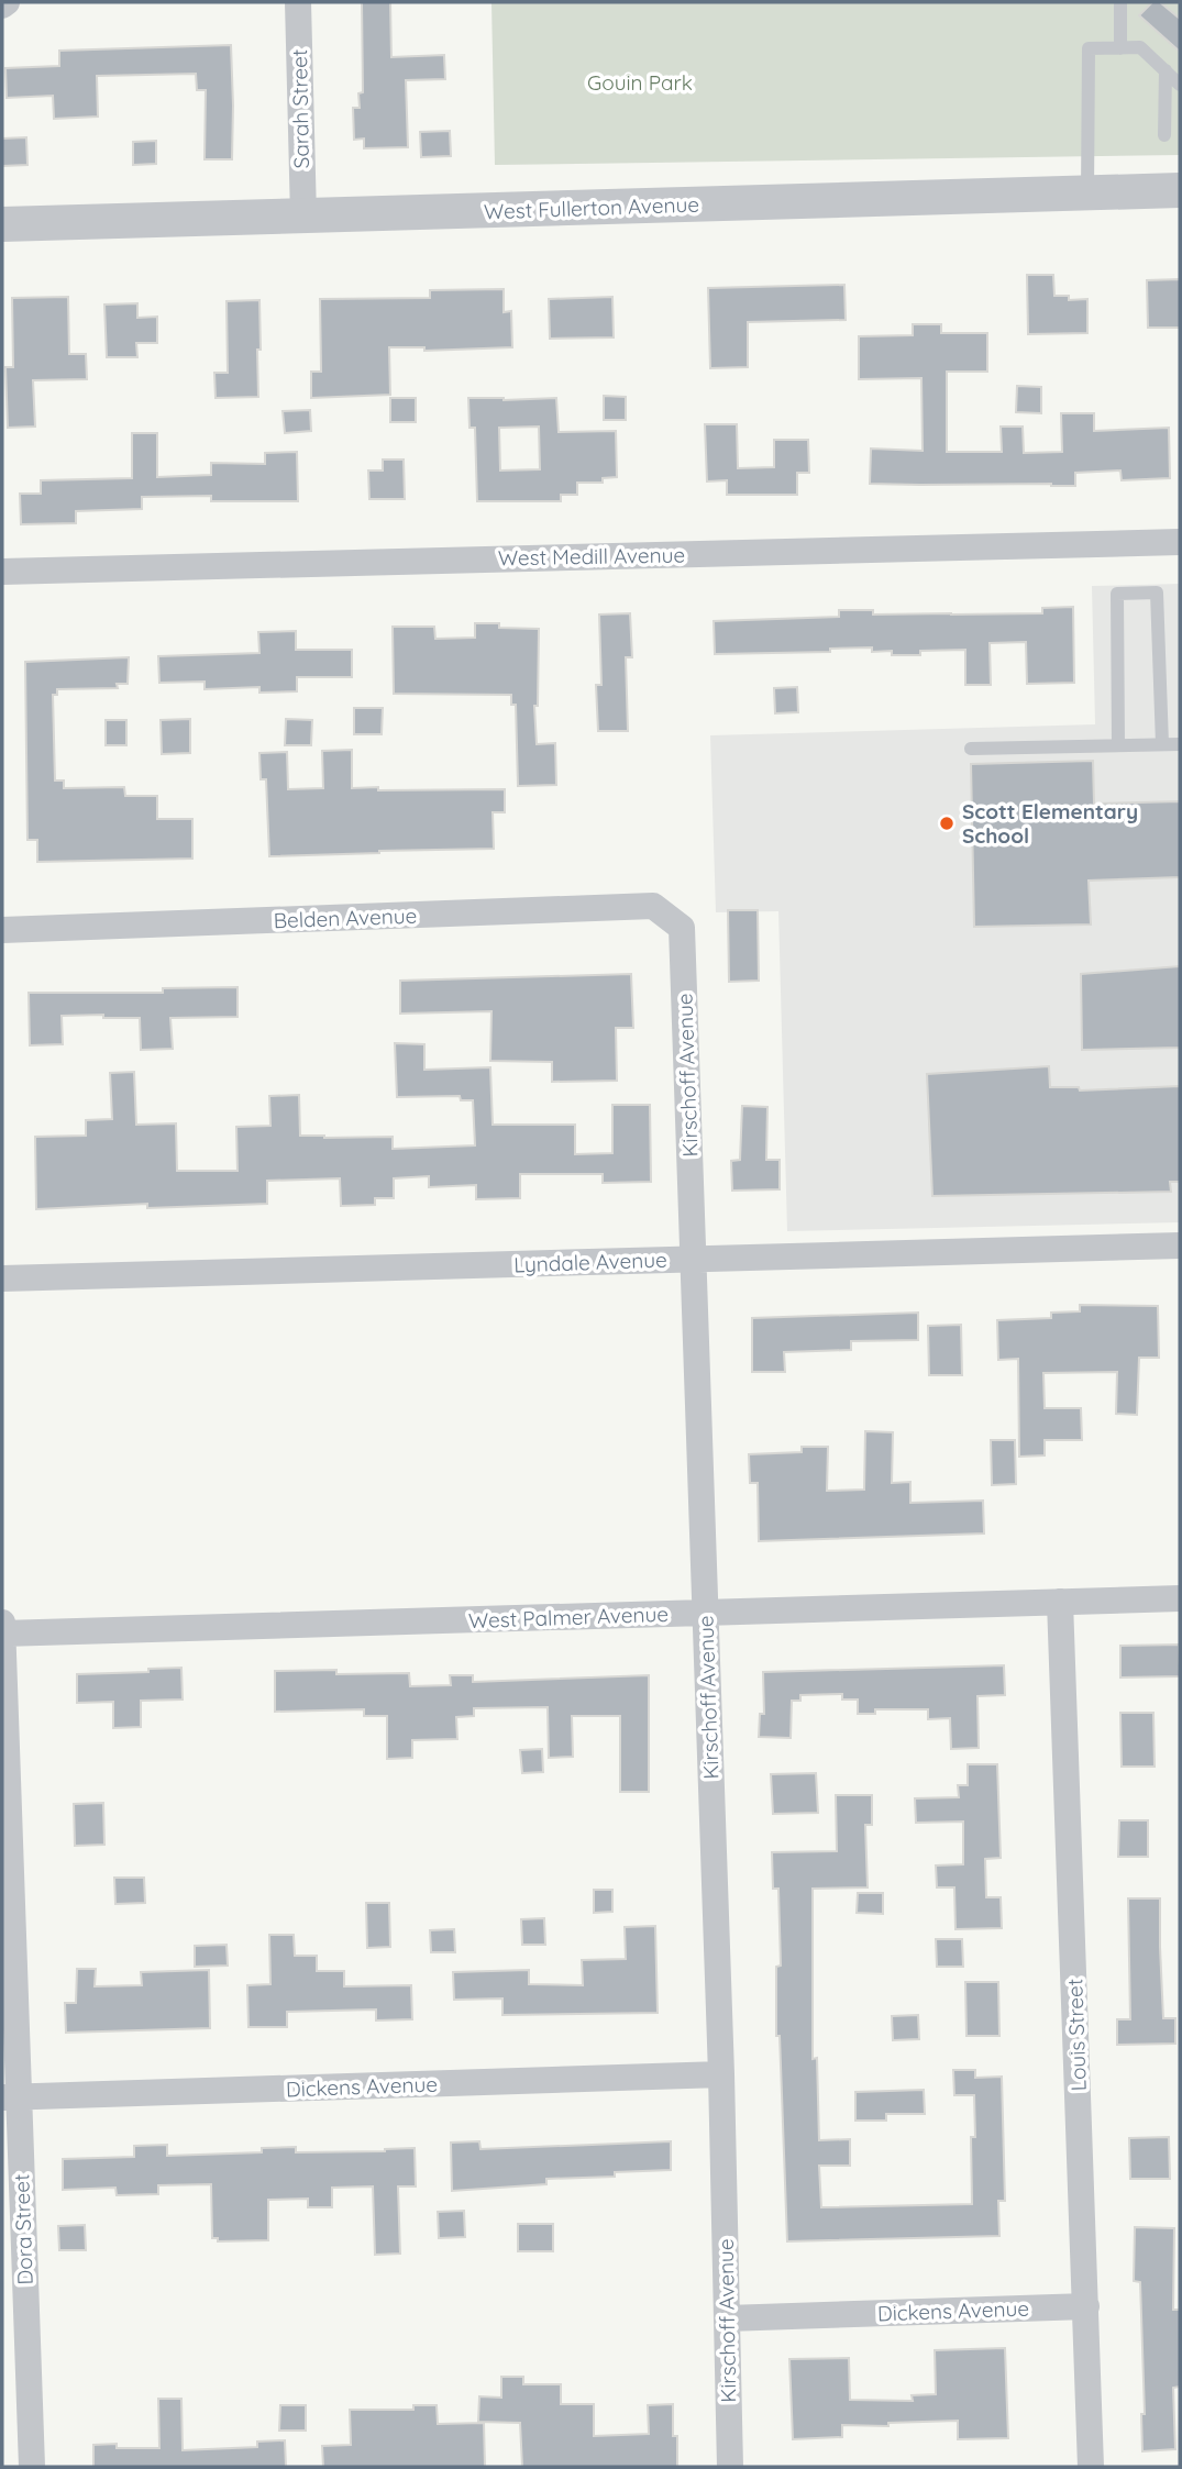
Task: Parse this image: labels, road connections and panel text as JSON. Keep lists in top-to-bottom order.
{
  "streets": {
    "street": [
      "Sarah Street",
      "West Fullerton Avenue",
      "West Medill Avenue",
      "Belden Avenue",
      "Kirschoff Avenue",
      "Lyndale Avenue",
      "West Palmer Avenue",
      "Louis Street",
      "Dickens Avenue",
      "Dora Street"
    ]
  },
  "crossings": [
    ["Sarah Street", "West Fullerton Avenue"],
    ["Belden Avenue", "Kirschoff Avenue"],
    ["Kirschoff Avenue", "Lyndale Avenue"],
    ["Kirschoff Avenue", "West Palmer Avenue"],
    ["Kirschoff Avenue", "Dickens Avenue"],
    ["West Palmer Avenue", "Louis Street"],
    ["West Palmer Avenue", "Dora Street"],
    ["Louis Street", "Dickens Avenue"],
    ["Dickens Avenue", "Dora Street"]
  ],
  "parks": ["Gouin Park"],
  "places": ["Scott Elementary School"]
}
